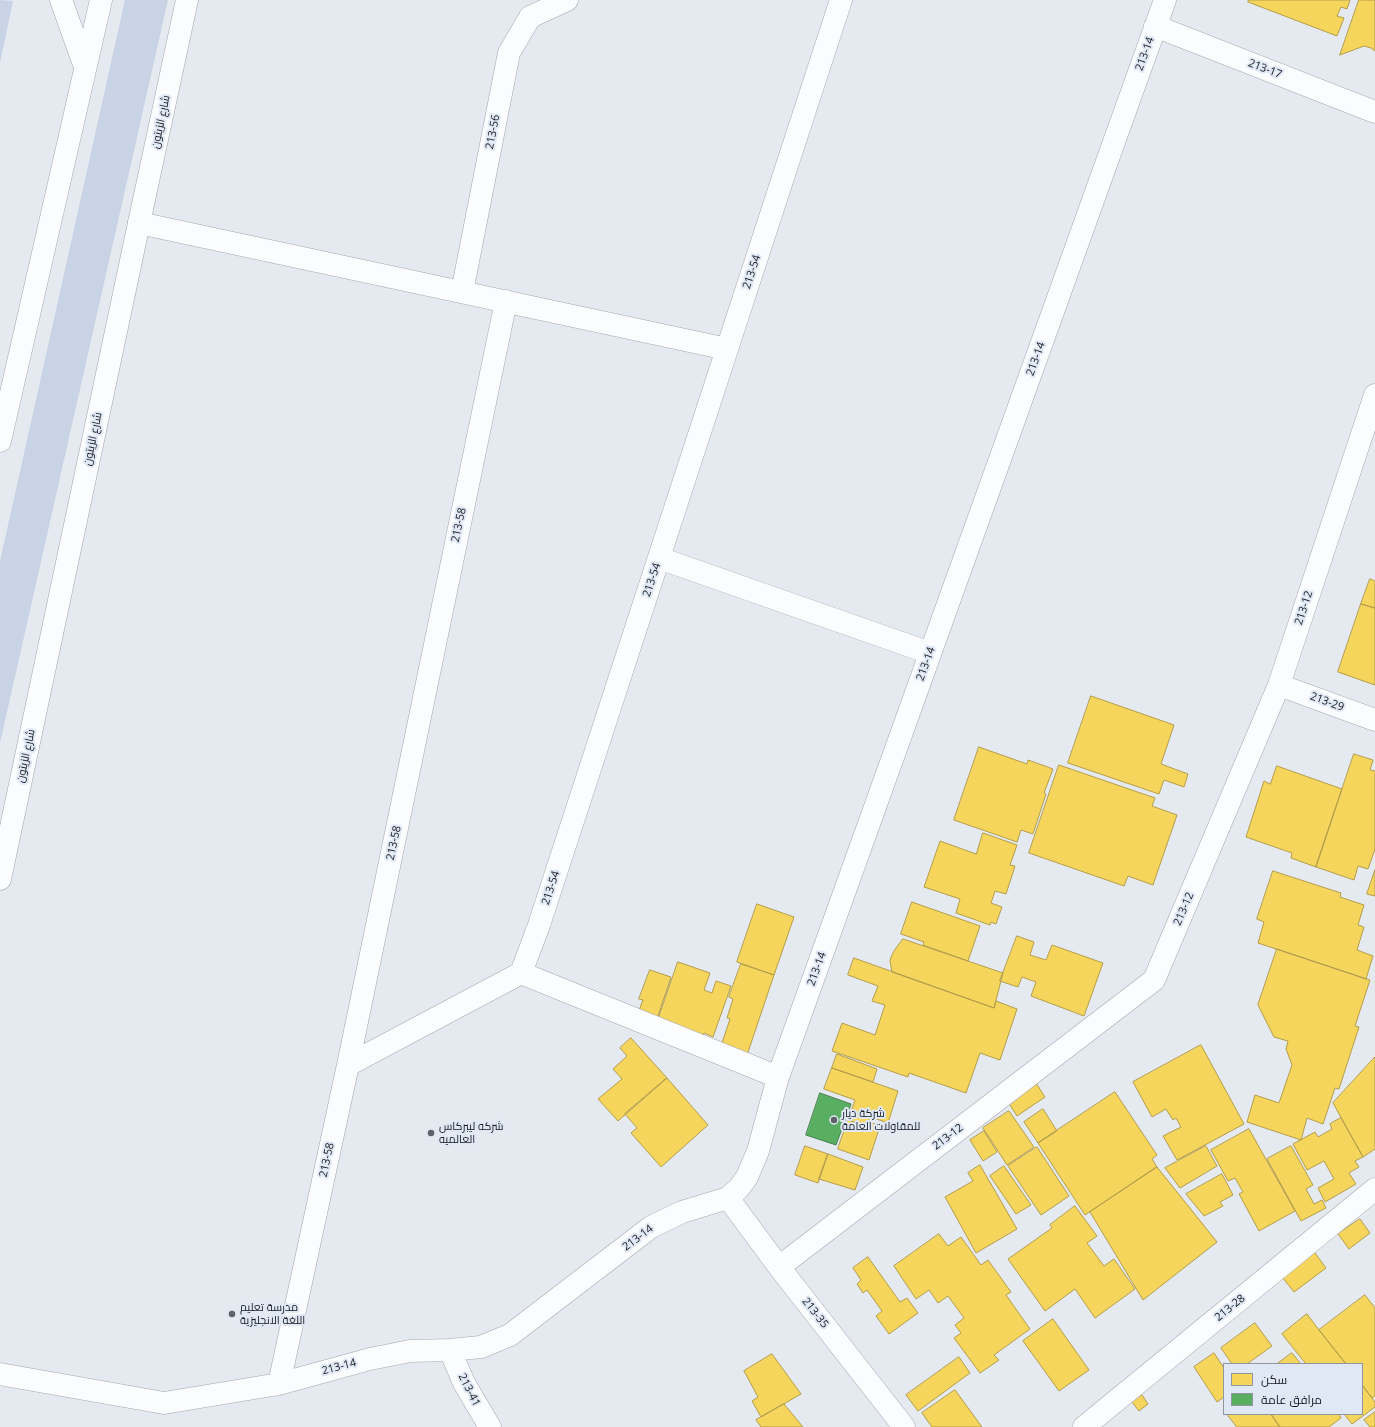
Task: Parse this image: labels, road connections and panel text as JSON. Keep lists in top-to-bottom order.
{
  "streets": {
    "main road": [
      "213-14",
      "213-17",
      "شارع الزيتون",
      "213-56",
      "213-54",
      "213-58",
      "213-12",
      "213-29",
      "213-28",
      "213-35",
      "213-41"
    ]
  },
  "crossings": [
    ["213-14", "213-17"],
    ["213-14", "213-58"],
    ["213-14", "213-35"],
    ["213-14", "213-41"],
    ["213-12", "213-29"],
    ["213-12", "213-35"]
  ],
  "places": ["شركة ديار للمقاولات العامة", "شركه ليبركاس العالميه", "مدرسة تعليم اللغة الانجليزية"],
  "legend": ["سكن", "مرافق عامة"]
}
